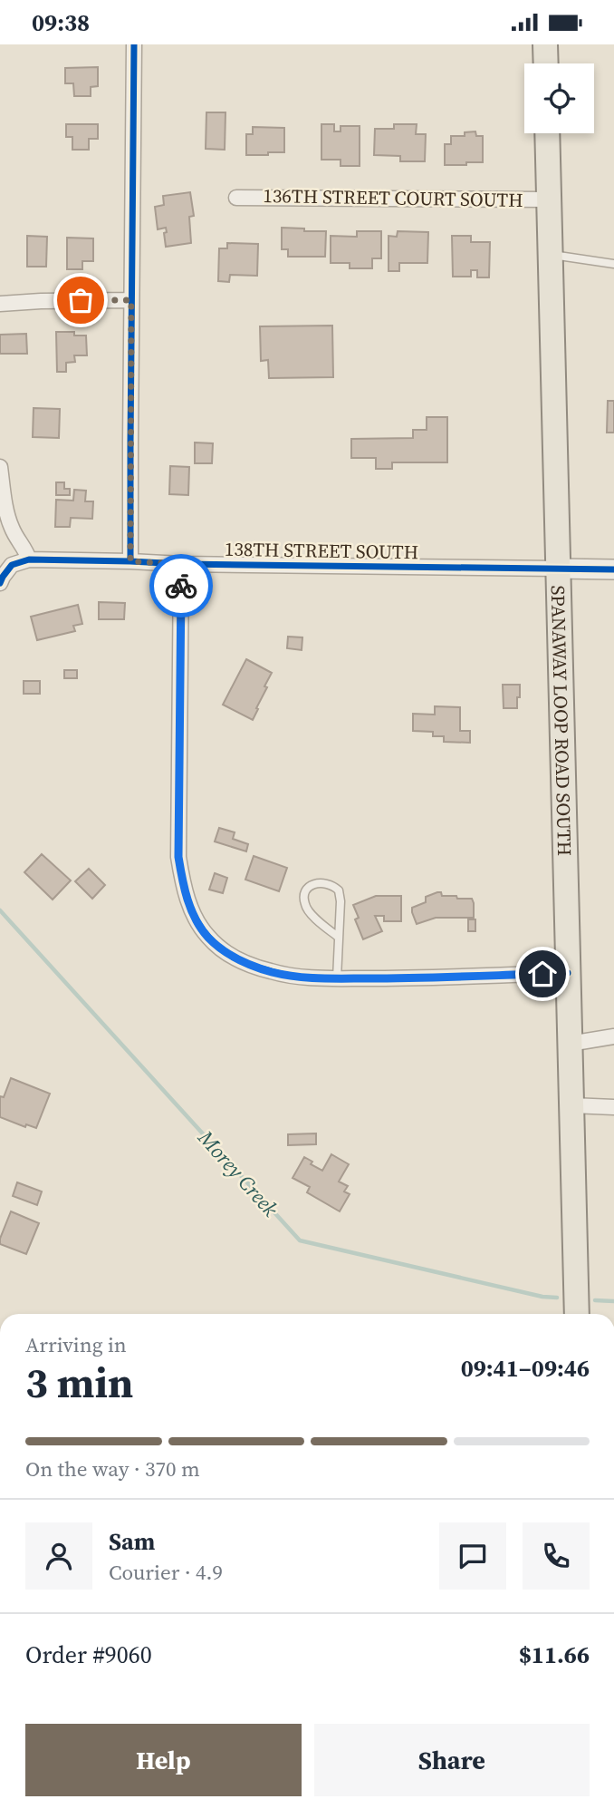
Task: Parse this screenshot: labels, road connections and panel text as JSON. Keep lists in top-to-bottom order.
{
  "streets": {
    "main road": ["SPANAWAY LOOP ROAD SOUTH"],
    "street": ["136TH STREET COURT SOUTH", "138TH STREET SOUTH"]
  },
  "crossings": [
    ["136TH STREET COURT SOUTH", "SPANAWAY LOOP ROAD SOUTH"],
    ["138TH STREET SOUTH", "SPANAWAY LOOP ROAD SOUTH"]
  ],
  "water": ["Morey Creek"],
  "page": {
    "status": "09:38",
    "heading": ["3 min", "Arriving in", "09:41–09:46"],
    "panel": [
      "Sam",
      "Courier · 4.9",
      "Order #9060",
      "$11.66"
    ],
    "bar": "On the way · 370 m",
    "buttons": ["Help", "Share"]
  }
}
